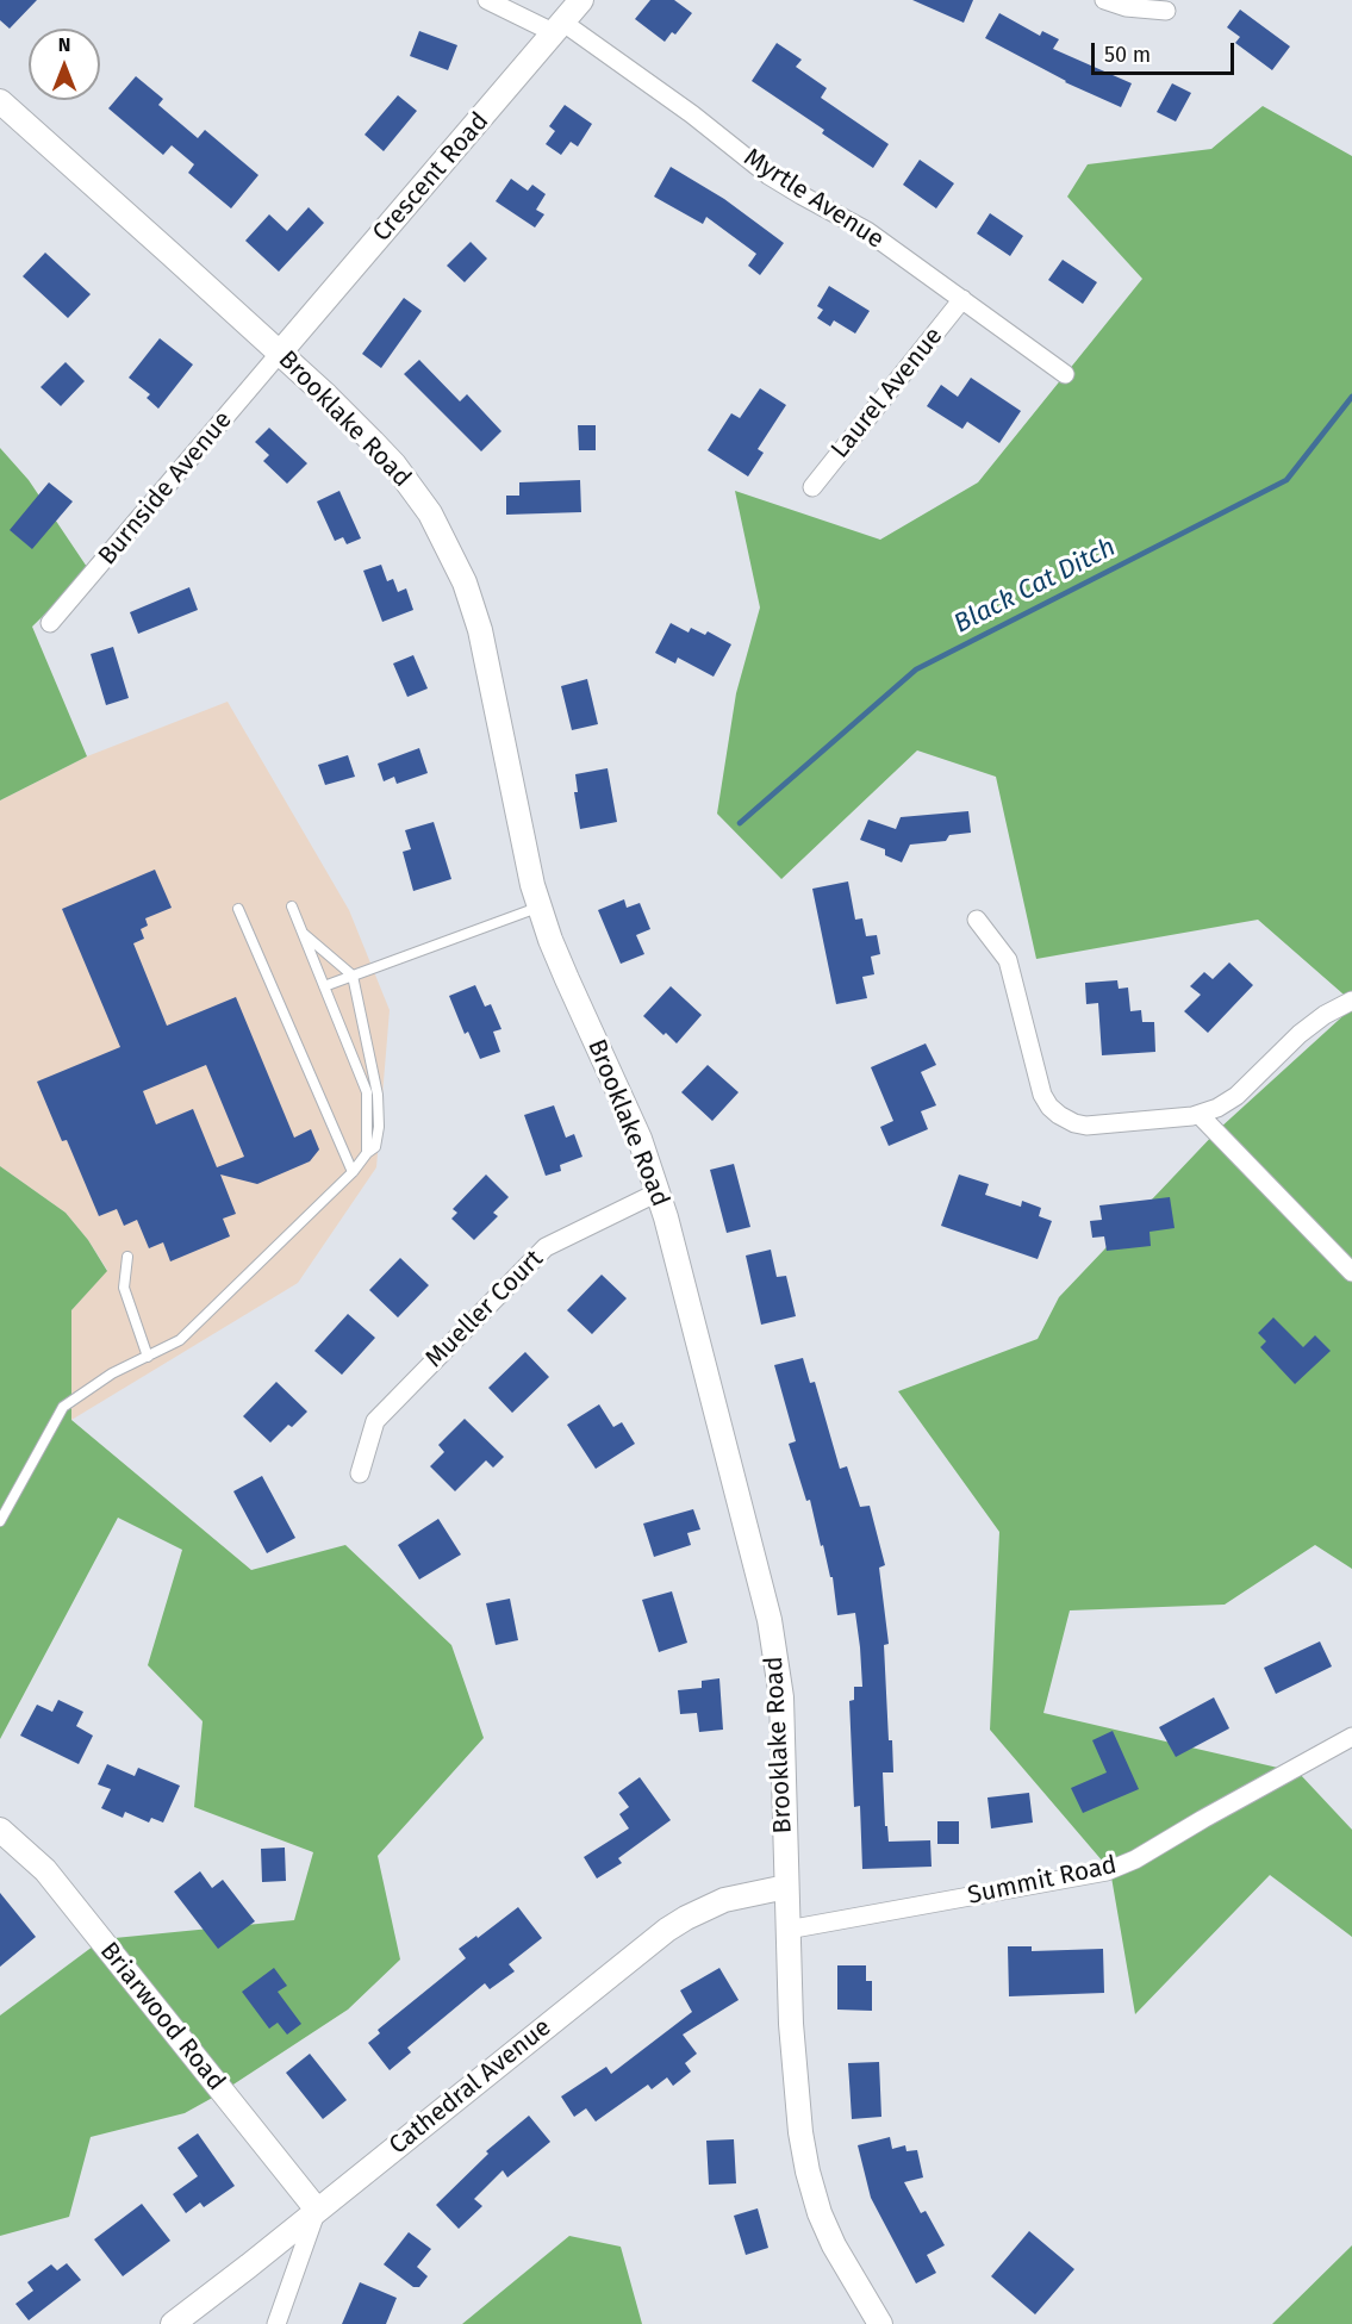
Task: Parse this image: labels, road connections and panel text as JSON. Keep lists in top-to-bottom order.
{
  "streets": {
    "street": [
      "Crescent Road",
      "Myrtle Avenue",
      "Laurel Avenue",
      "Brooklake Road",
      "Burnside Avenue",
      "Mueller Court",
      "Summit Road",
      "Briarwood Road",
      "Cathedral Avenue"
    ]
  },
  "crossings": [
    ["Crescent Road", "Myrtle Avenue"],
    ["Crescent Road", "Brooklake Road"],
    ["Crescent Road", "Burnside Avenue"],
    ["Myrtle Avenue", "Laurel Avenue"],
    ["Brooklake Road", "Burnside Avenue"],
    ["Brooklake Road", "Mueller Court"],
    ["Brooklake Road", "Summit Road"],
    ["Brooklake Road", "Cathedral Avenue"],
    ["Briarwood Road", "Cathedral Avenue"]
  ],
  "water": ["Black Cat Ditch"],
  "scale_bar": "50 m",
  "north": "top"
}
